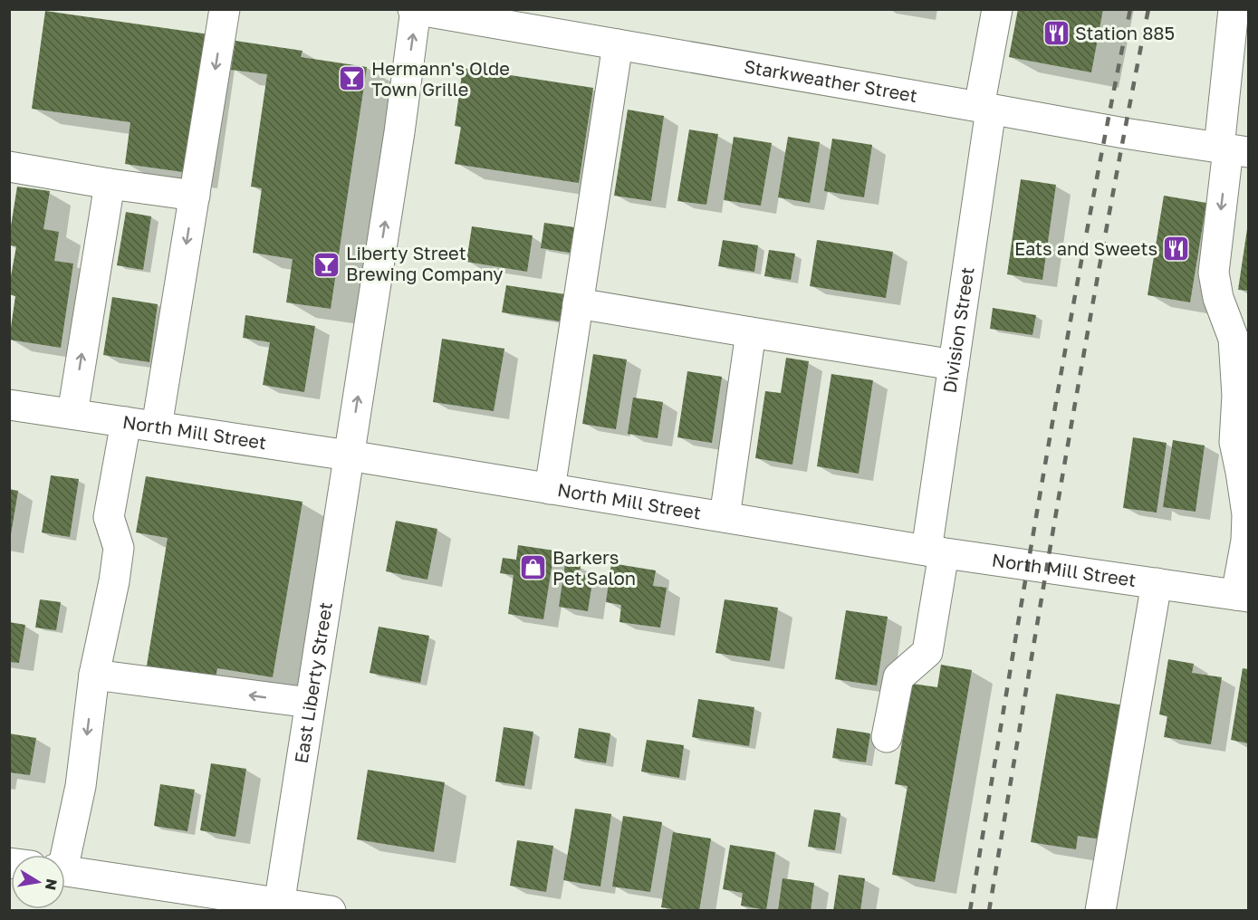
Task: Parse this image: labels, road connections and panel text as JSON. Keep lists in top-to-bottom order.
{
  "streets": {
    "street": [
      "Starkweather Street",
      "Division Street",
      "North Mill Street",
      "East Liberty Street"
    ]
  },
  "crossings": [
    ["Starkweather Street", "Division Street"],
    ["Starkweather Street", "East Liberty Street"],
    ["Division Street", "North Mill Street"],
    ["North Mill Street", "East Liberty Street"]
  ],
  "places": {
    "restaurant": ["Station 885", "Eats and Sweets"],
    "bar": ["Hermann's Olde Town Grille", "Liberty Street Brewing Company"],
    "shop": ["Barkers Pet Salon"]
  },
  "north": "right"
}
